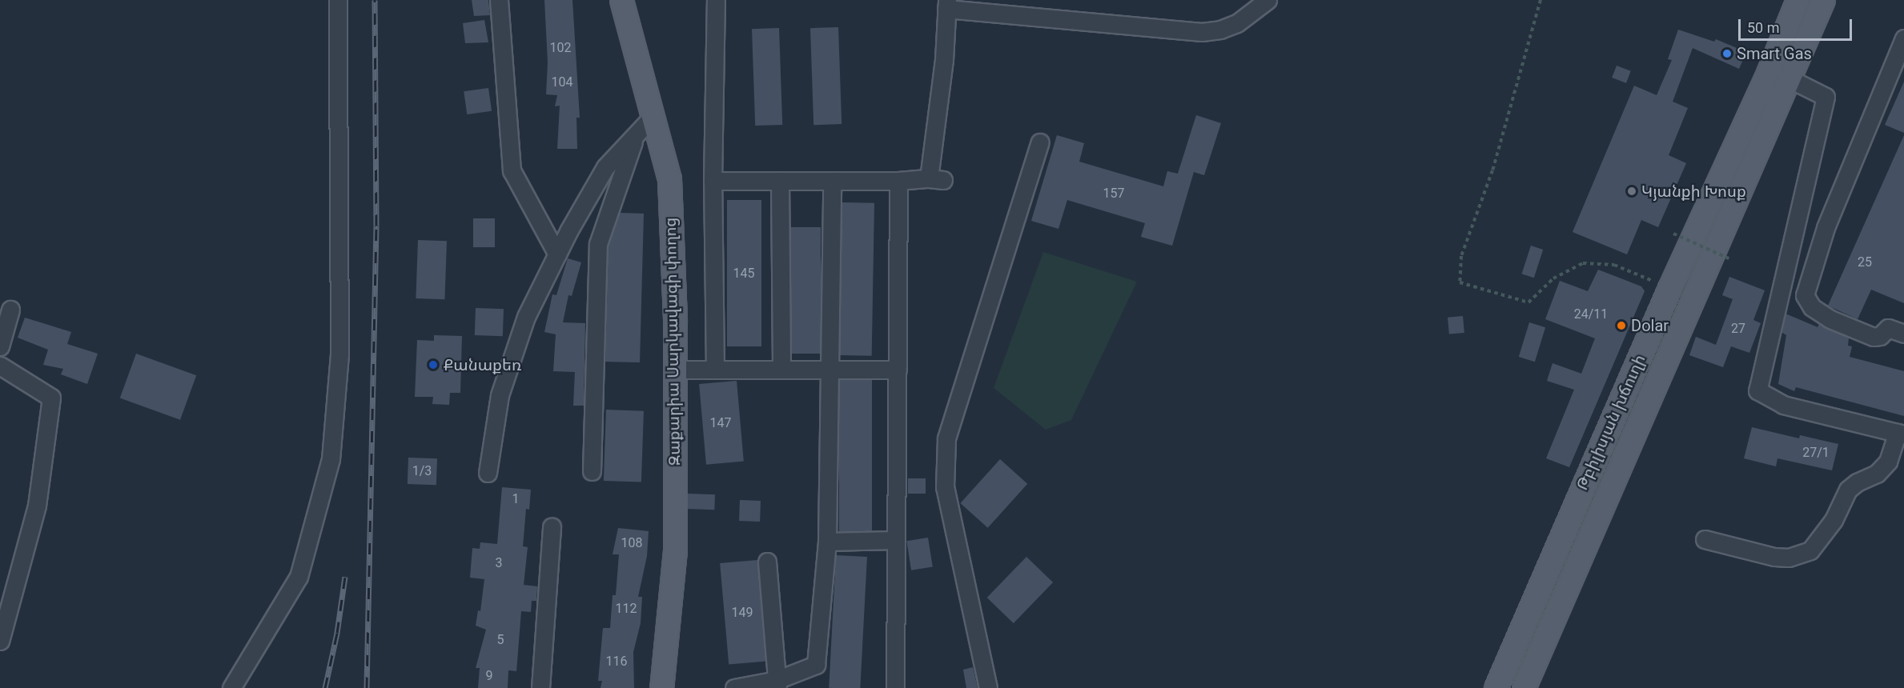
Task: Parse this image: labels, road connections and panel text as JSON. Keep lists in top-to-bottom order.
{
  "streets": {
    "main road": ["Զաքարիա Սարկավագի փողոց", "Թբիլիսյան խճուղի"]
  },
  "places": [
    "Smart Gas",
    "Կյանքի Խոսք",
    "Dolar",
    "Քանաքեռ"
  ],
  "house_numbers": [
    "102",
    "104",
    "157",
    "25",
    "145",
    "24/11",
    "27",
    "147",
    "27/1",
    "1/3",
    "1",
    "108",
    "3",
    "112",
    "149",
    "5",
    "116",
    "9"
  ],
  "scale_bar": "50 m"
}
